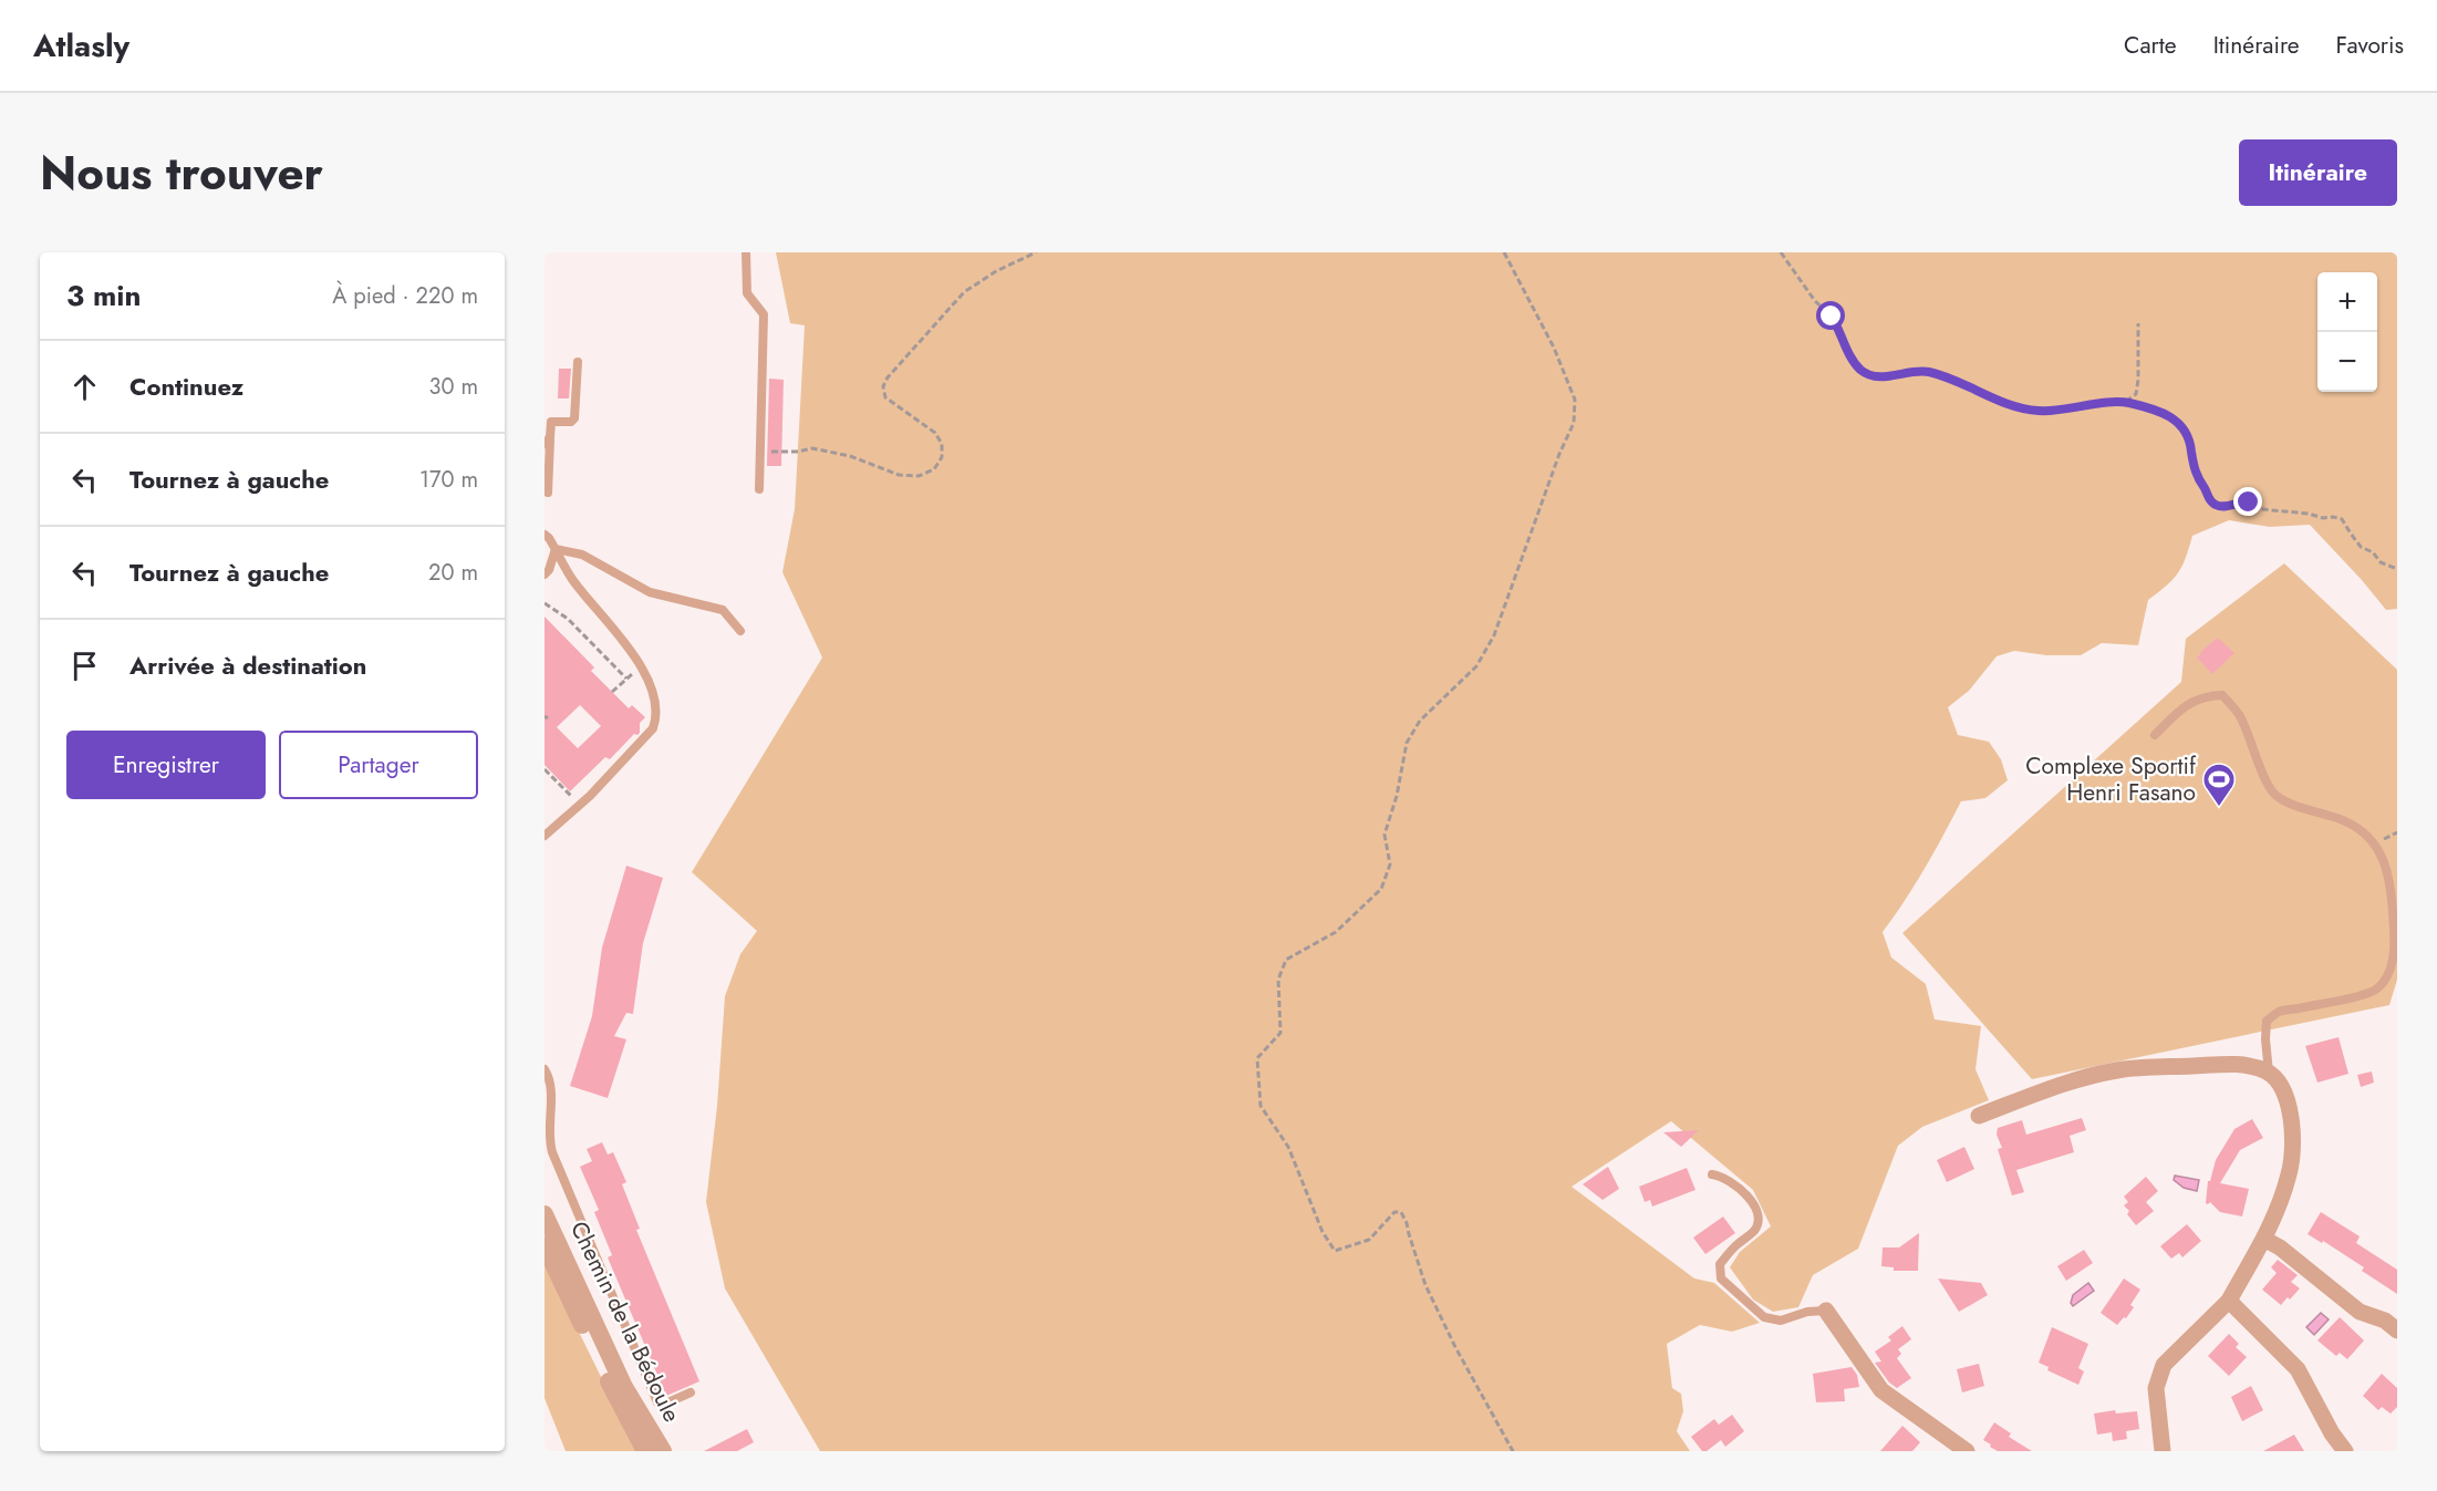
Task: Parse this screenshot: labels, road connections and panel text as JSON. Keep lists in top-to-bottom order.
{
  "streets": {
    "street": ["Chemin de la Bédoule"]
  },
  "places": {
    "sports": ["Complexe Sportif Henri Fasano"]
  },
  "page": {
    "header": "Atlasly",
    "nav": ["Carte", "Itinéraire", "Favoris"],
    "title": "Nous trouver",
    "buttons": [
      "Itinéraire",
      ["Enregistrer", "Partager"]
    ],
    "heading": ["3 min", "À pied · 220 m"],
    "map_buttons": ["+", "−"],
    "list": [
      ["Continuez", "30 m"],
      ["Tournez à gauche", "170 m"],
      ["Tournez à gauche", "20 m"],
      "Arrivée à destination"
    ]
  }
}
